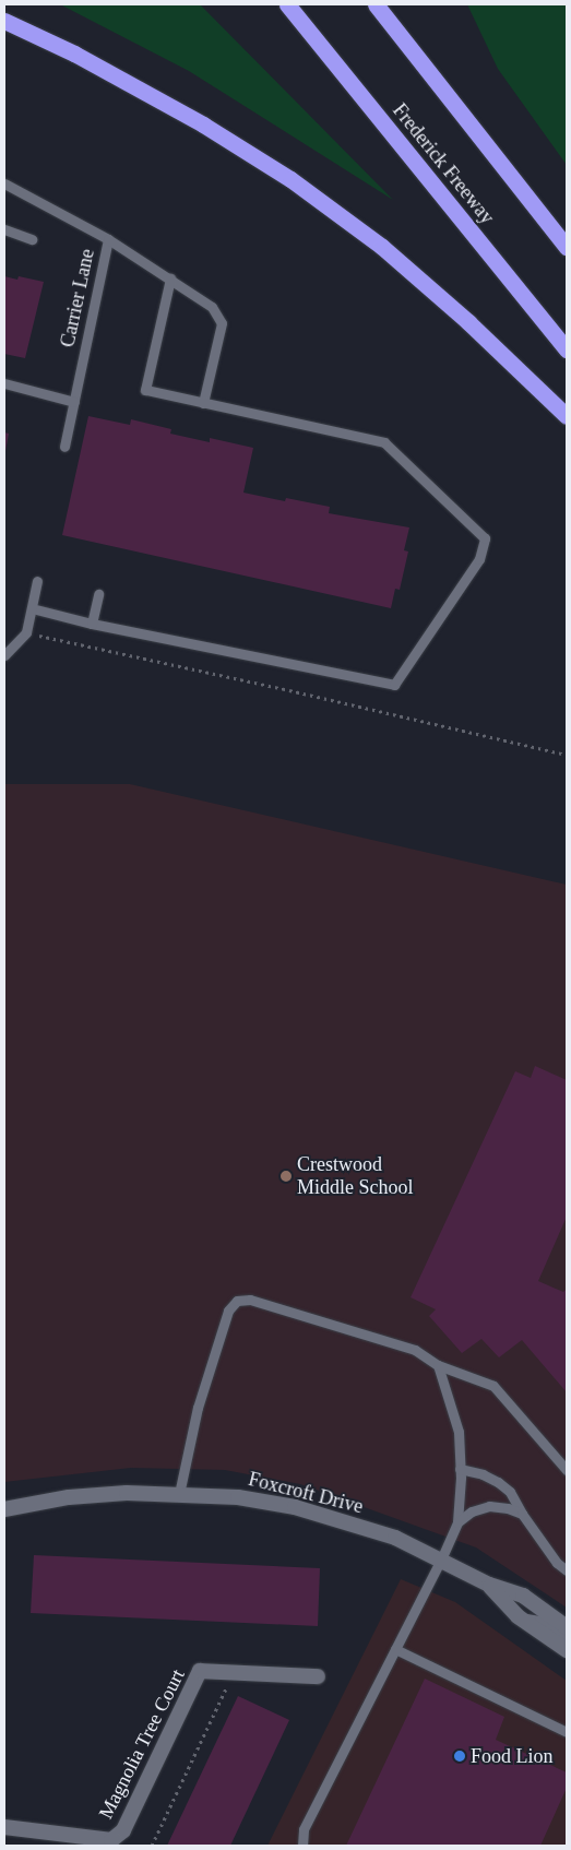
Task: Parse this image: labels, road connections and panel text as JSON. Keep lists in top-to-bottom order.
{
  "streets": {
    "highway": ["Frederick Freeway"],
    "street": ["Foxcroft Drive", "Magnolia Tree Court"],
    "lane": ["Carrier Lane"]
  },
  "places": ["Crestwood Middle School", "Food Lion"]
}
